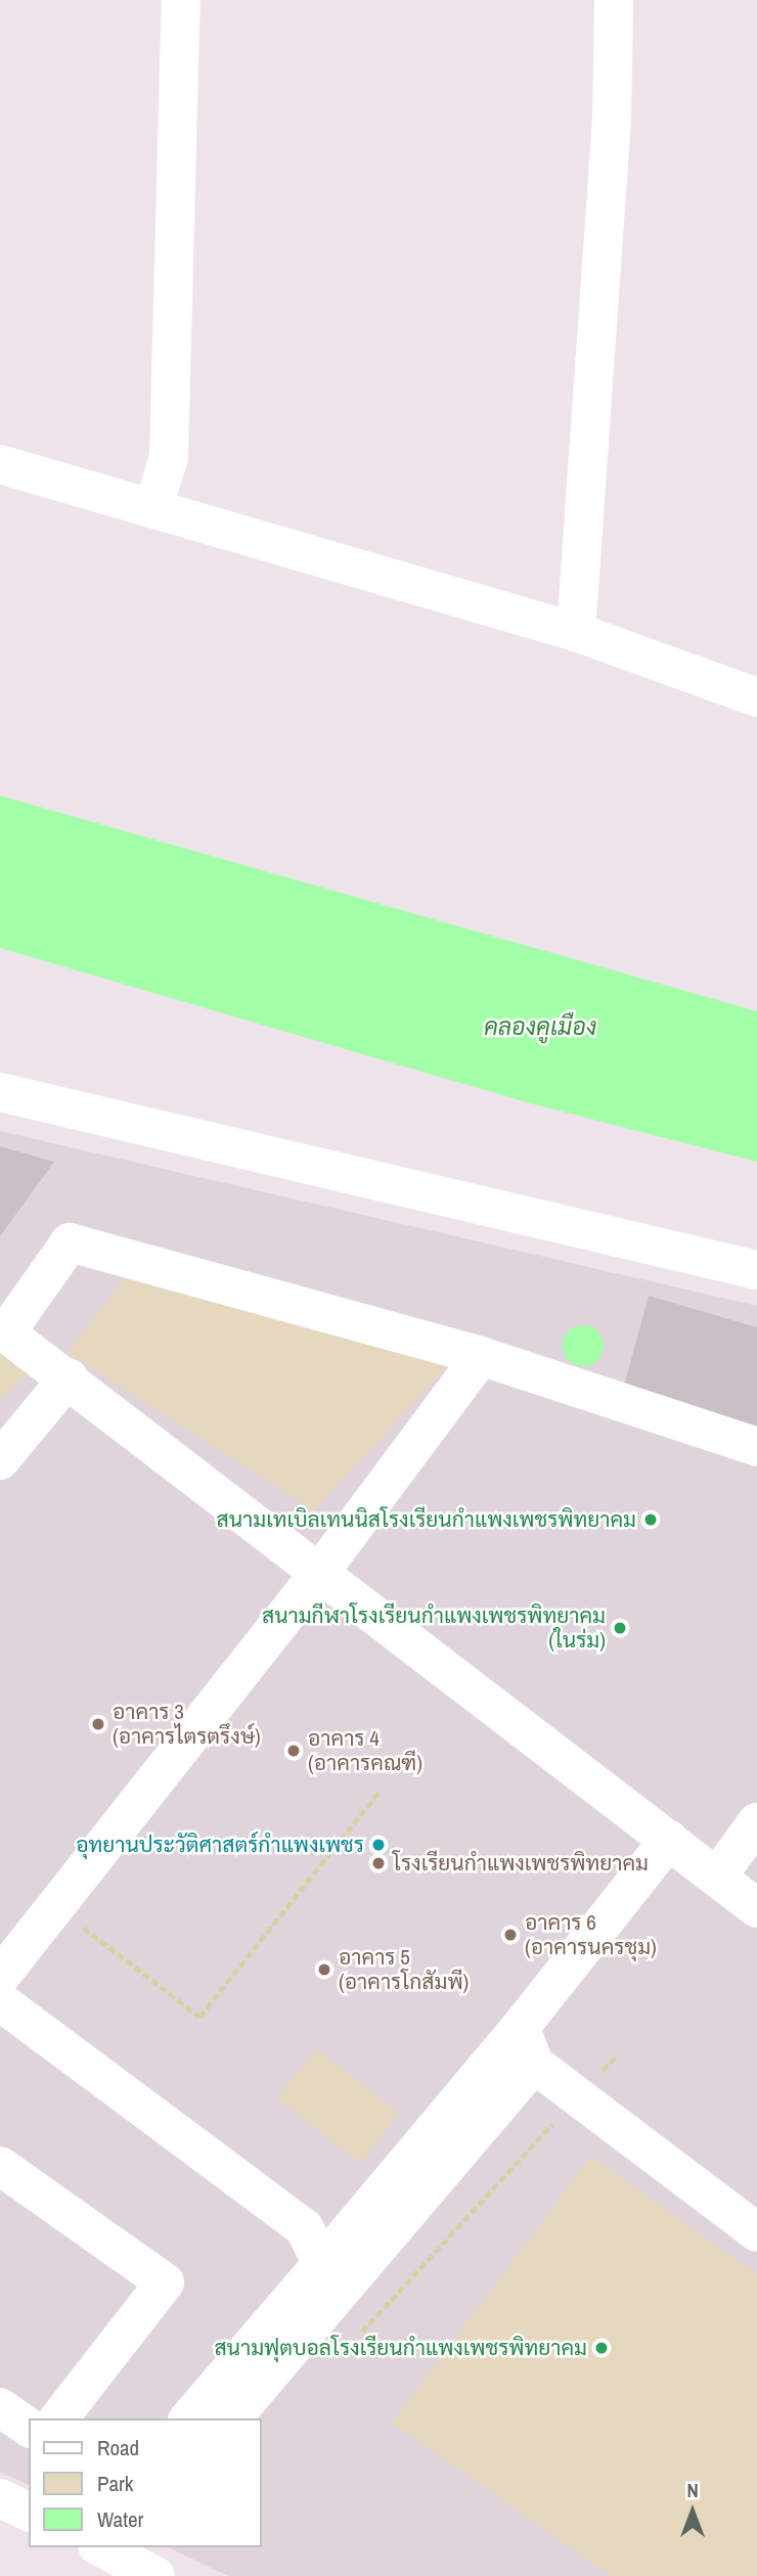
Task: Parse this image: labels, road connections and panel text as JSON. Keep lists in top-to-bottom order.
{
  "water": ["คลองคูเมือง"],
  "places": [
    "สนามเทเบิลเทนนิสโรงเรียนกำแพงเพชรพิทยาคม",
    "สนามกีฬาโรงเรียนกำแพงเพชรพิทยาคม (ในร่ม)",
    "อาคาร 3 (อาคารไตรตรึงษ์)",
    "อาคาร 4 (อาคารคณฑี)",
    "อุทยานประวัติศาสตร์กำแพงเพชร",
    "โรงเรียนกำแพงเพชรพิทยาคม",
    "อาคาร 6 (อาคารนครชุม)",
    "อาคาร 5 (อาคารโกสัมพี)",
    "สนามฟุตบอลโรงเรียนกำแพงเพชรพิทยาคม"
  ],
  "legend": ["Road", "Park", "Water"],
  "north": "top"
}
